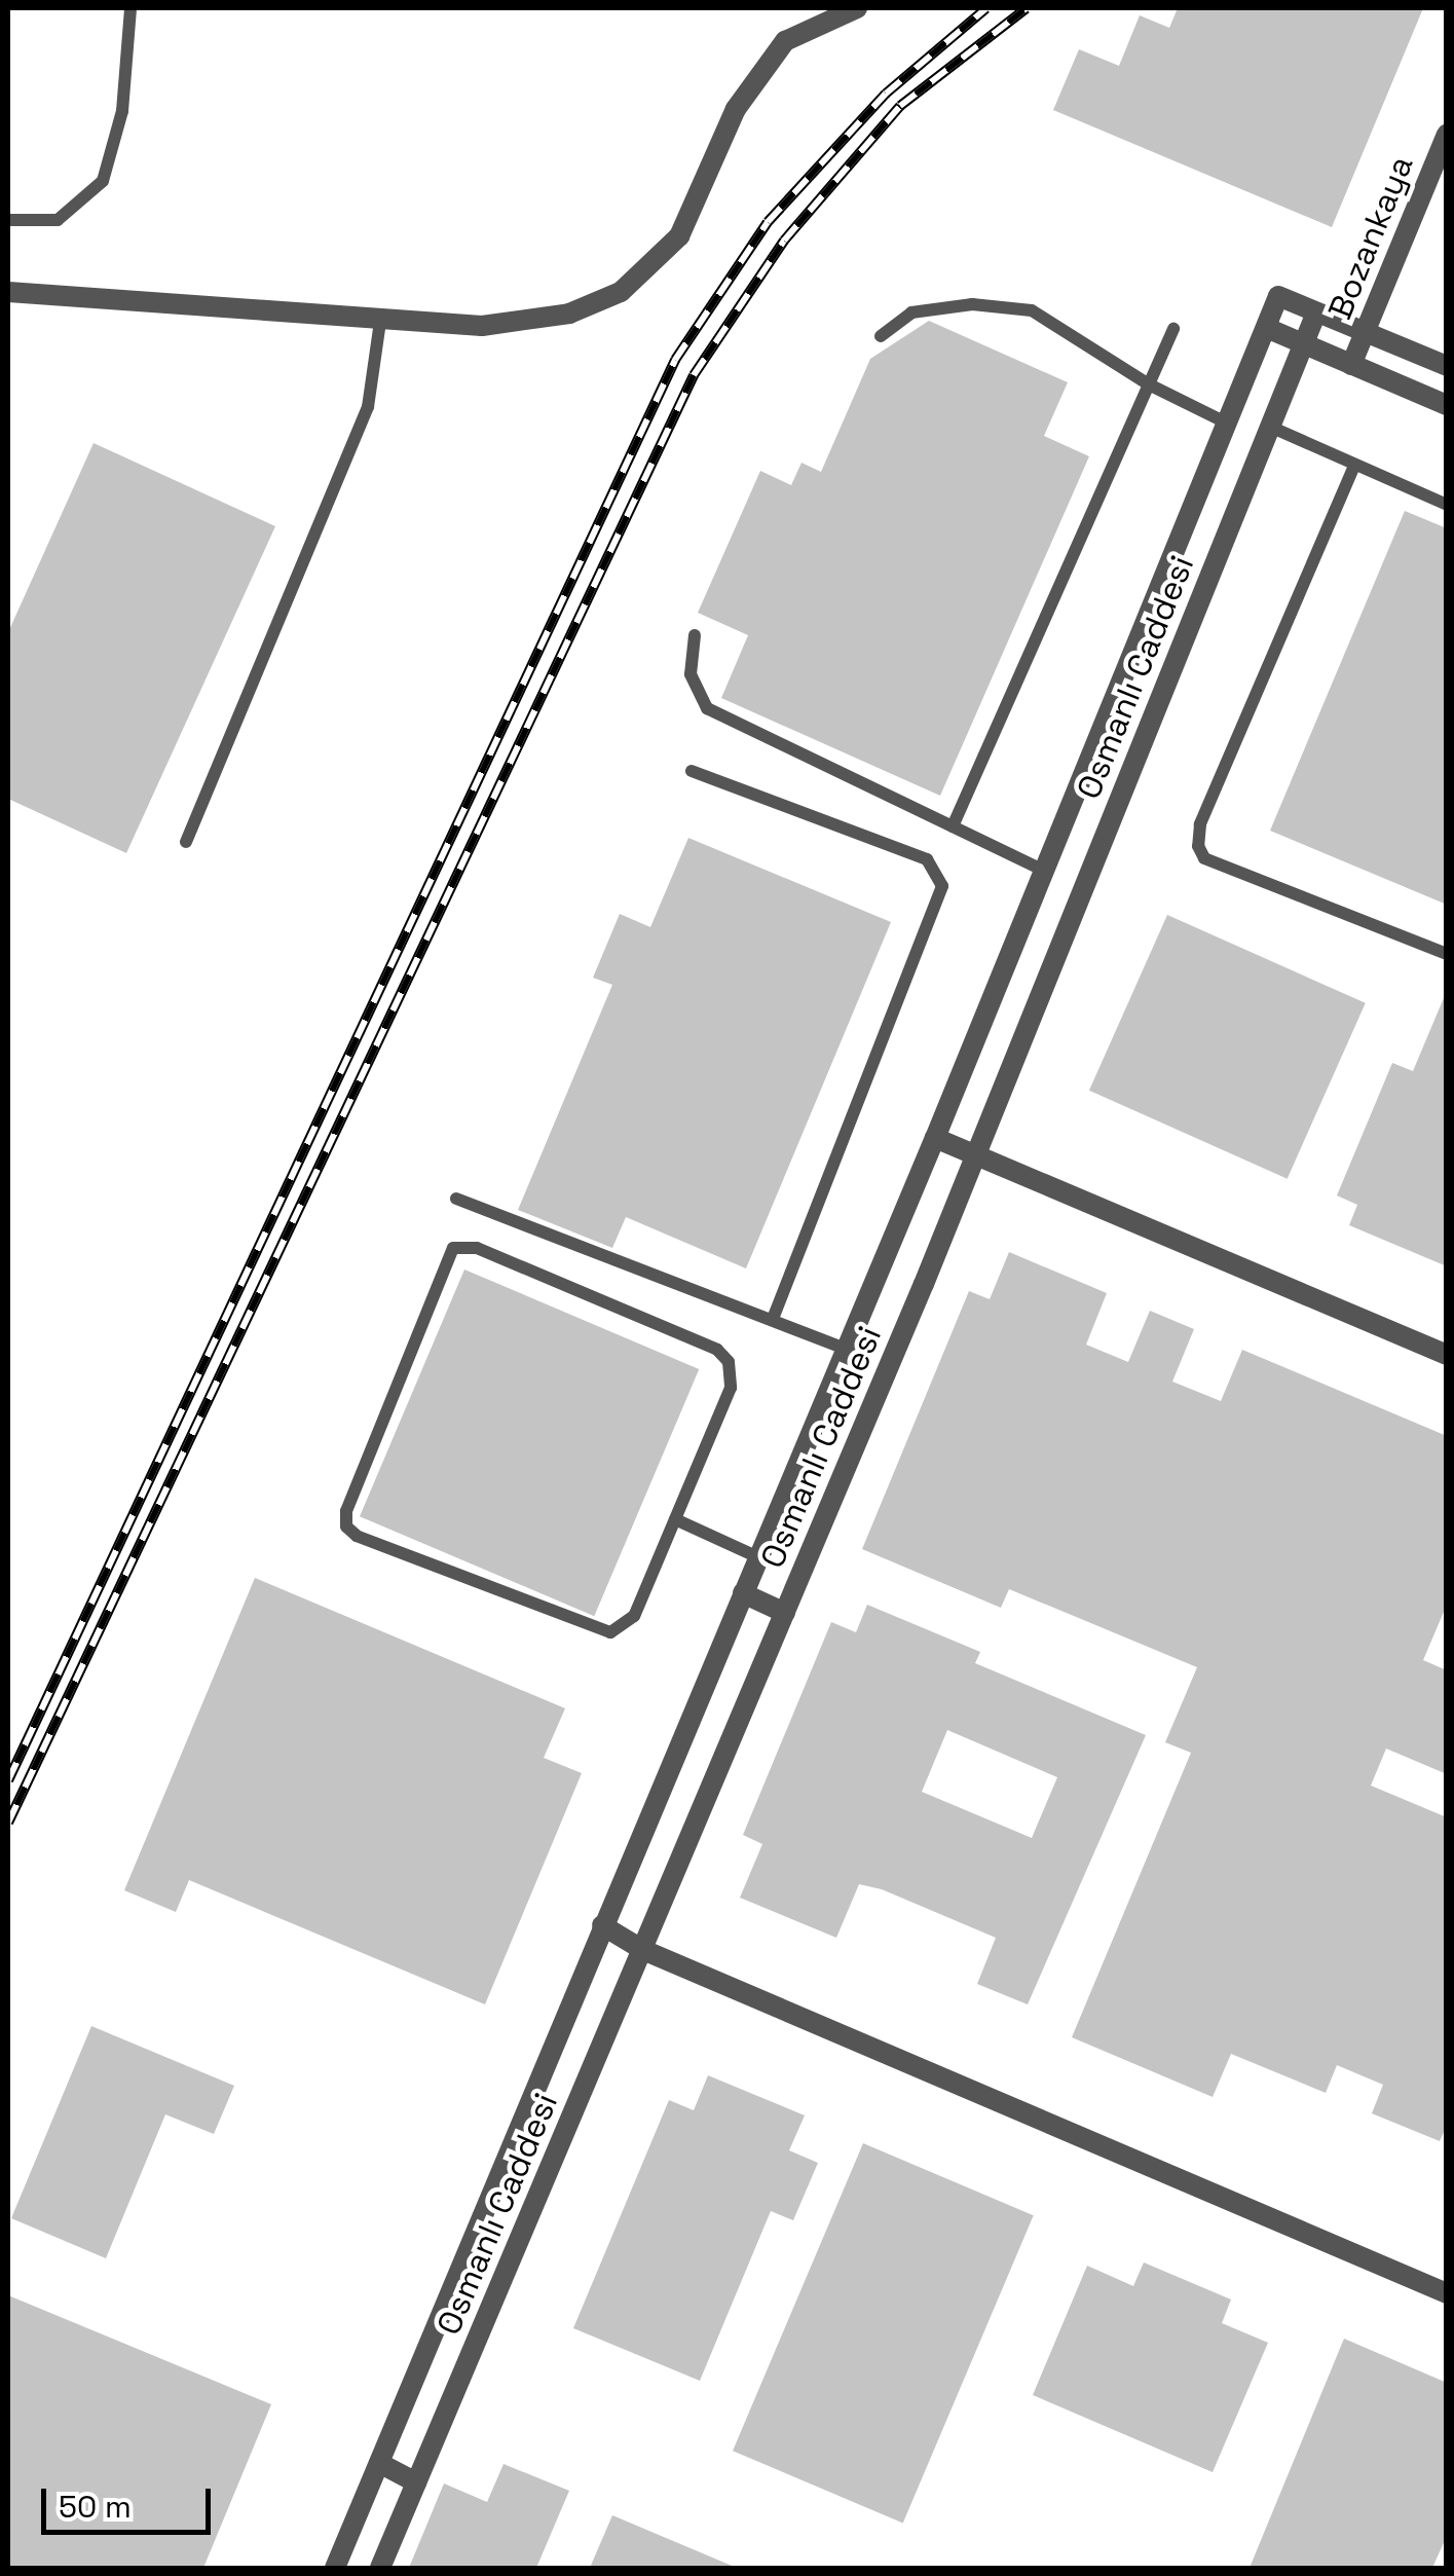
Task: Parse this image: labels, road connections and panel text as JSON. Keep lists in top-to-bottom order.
{
  "streets": {
    "street": ["Bozankaya", "Osmanlı Caddesi"]
  },
  "scale_bar": "50 m"
}
